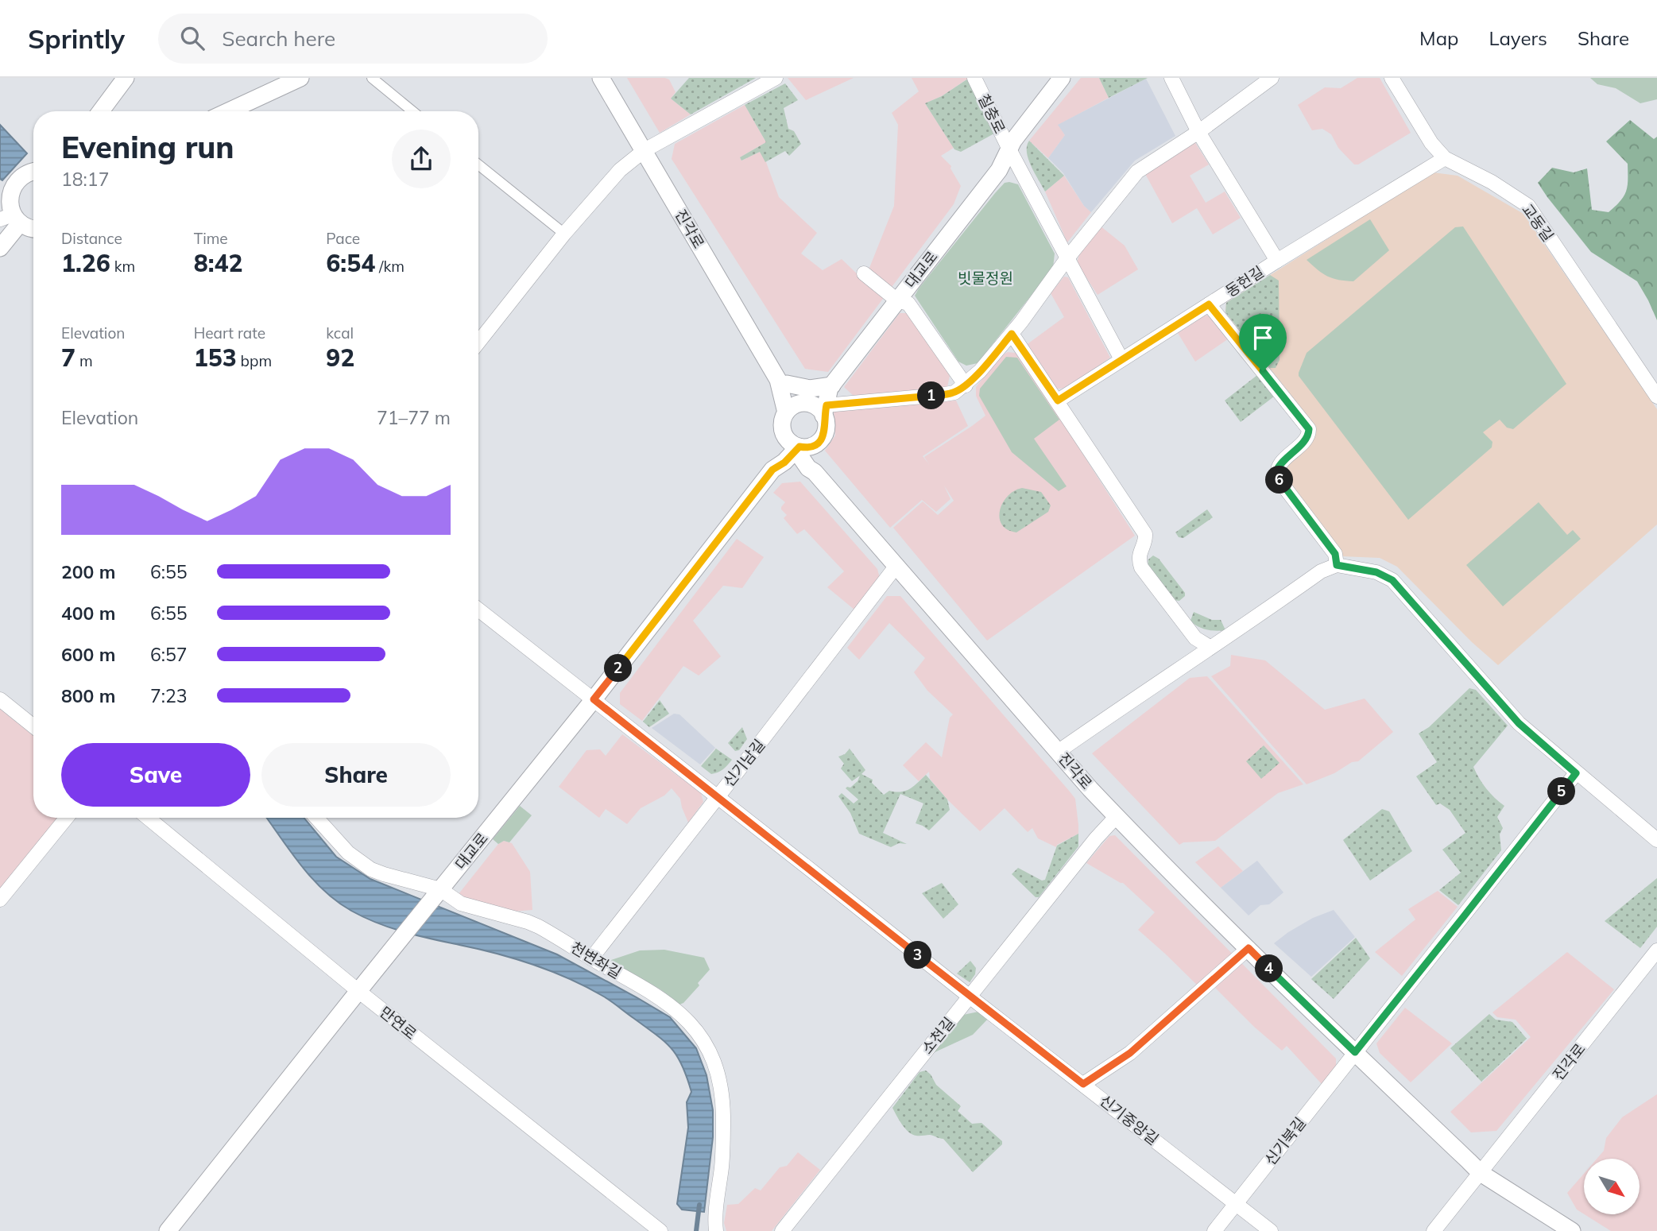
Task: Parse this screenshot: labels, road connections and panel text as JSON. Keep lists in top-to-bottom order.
{
  "streets": {
    "street": [
      "칠충로",
      "교동길",
      "진각로",
      "대교로",
      "동헌길",
      "신기남길",
      "천변좌길",
      "만연로",
      "소천길",
      "신기중앙길",
      "신기북길"
    ]
  },
  "crossings": [
    ["칠충로", "대교로"],
    ["진각로", "신기남길"],
    ["진각로", "소천길"],
    ["진각로", "신기북길"],
    ["대교로", "천변좌길"],
    ["대교로", "만연로"],
    ["대교로", "신기중앙길"],
    ["신기남길", "천변좌길"],
    ["신기남길", "신기중앙길"],
    ["소천길", "신기중앙길"],
    ["신기중앙길", "신기북길"]
  ],
  "parks": ["빗물정원"],
  "north": "bottom right",
  "page": {
    "header": "Sprintly",
    "search": "Search here",
    "nav": ["Map", "Layers", "Share"],
    "heading": ["Evening run", "18:17"],
    "stats": [
      ["Distance", "1.26 km"],
      ["Time", "8:42"],
      ["Pace", "6:54 /km"],
      ["Elevation", "7 m"],
      ["Heart rate", "153 bpm"],
      ["kcal", "92"]
    ],
    "pins": [
      "1",
      "6",
      "2",
      "5",
      "3",
      "4"
    ],
    "chart": ["Elevation", "71–77 m"],
    "list": [
      {
        "name": "200 m",
        "note": "6:55"
      },
      {
        "name": "400 m",
        "note": "6:55"
      },
      {
        "name": "600 m",
        "note": "6:57"
      },
      {
        "name": "800 m",
        "note": "7:23"
      }
    ],
    "buttons": ["Save", "Share"]
  }
}
